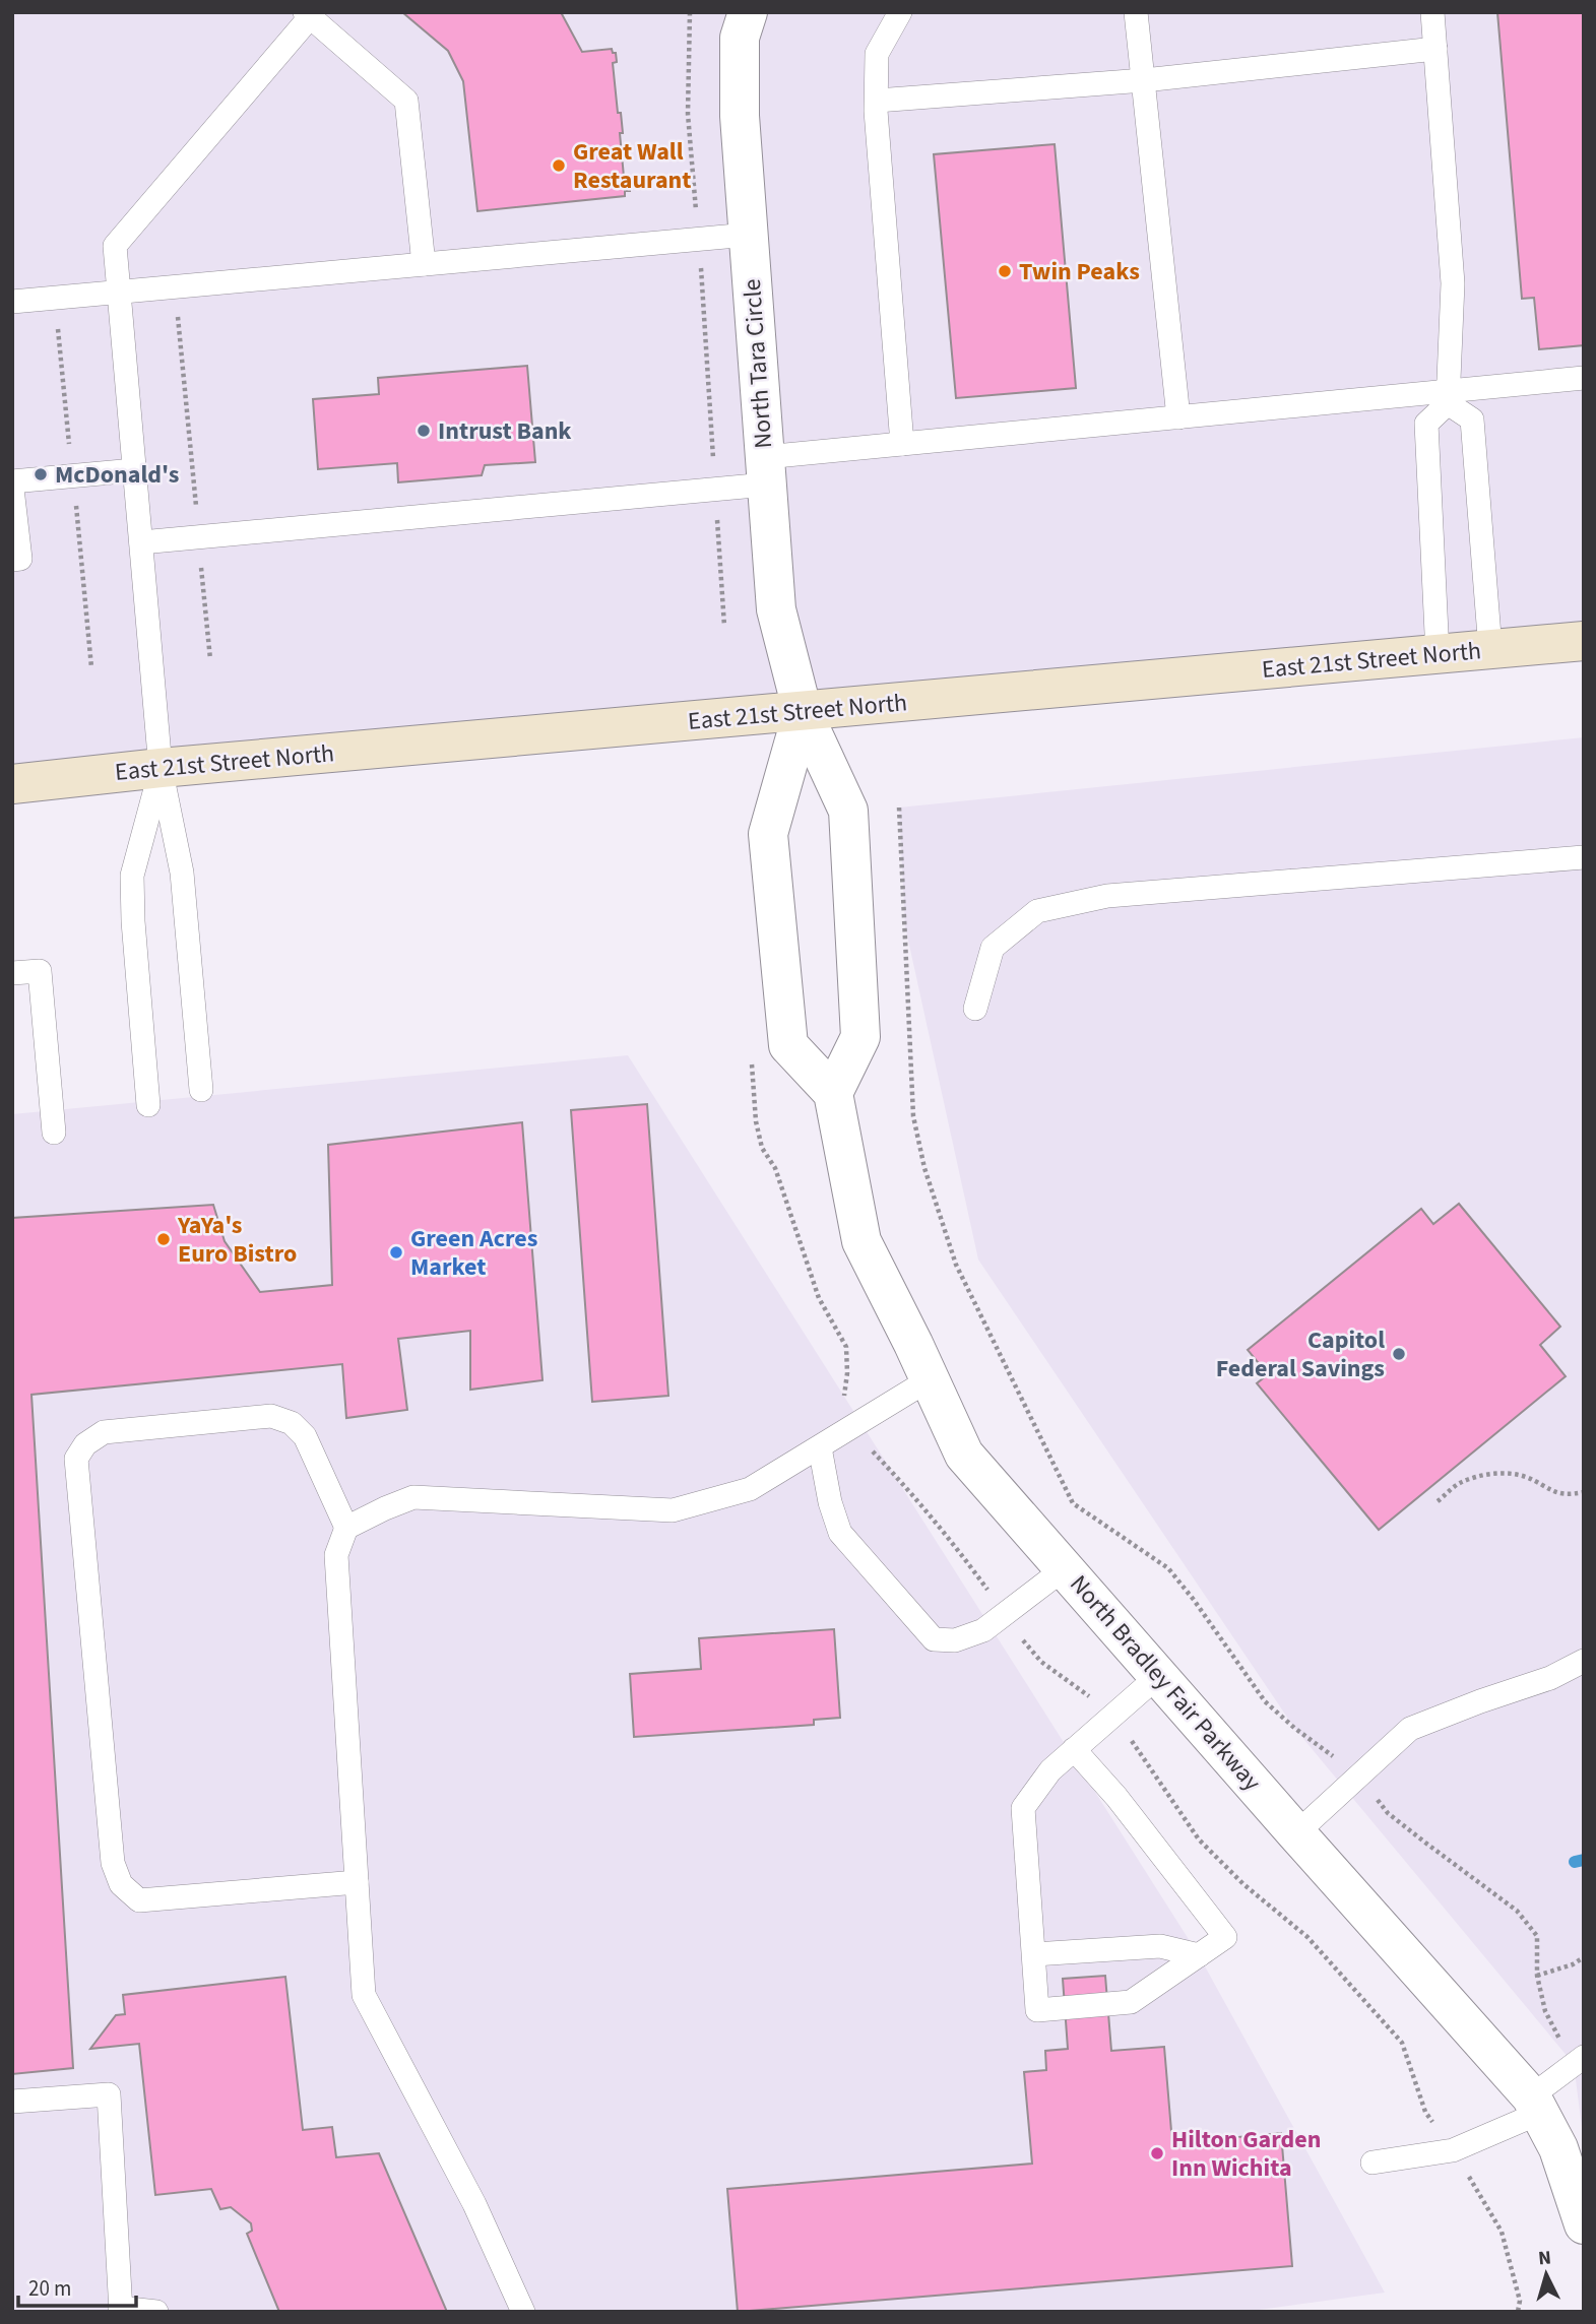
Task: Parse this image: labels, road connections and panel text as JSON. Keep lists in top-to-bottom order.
{
  "streets": {
    "main road": ["East 21st Street North"],
    "street": ["North Tara Circle", "North Bradley Fair Parkway"]
  },
  "crossings": [
    ["North Tara Circle", "East 21st Street North"]
  ],
  "places": [
    "Great Wall Restaurant",
    "Twin Peaks",
    "Intrust Bank",
    "McDonald's",
    "YaYa's Euro Bistro",
    "Green Acres Market",
    "Capitol Federal Savings",
    "Hilton Garden Inn Wichita"
  ],
  "scale_bar": "20 m",
  "north": "top"
}
